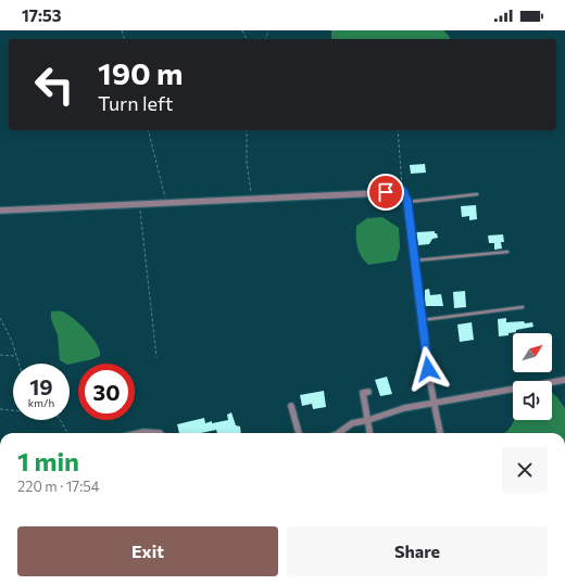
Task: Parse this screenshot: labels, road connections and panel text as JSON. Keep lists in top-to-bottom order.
{
  "north": "top right",
  "page": {
    "status": "17:53",
    "turn": ["190 m", "Turn left"],
    "speed": "19 km/h",
    "limit": "30",
    "heading": ["1 min", "220 m · 17:54"],
    "buttons": ["Exit", "Share"]
  }
}
